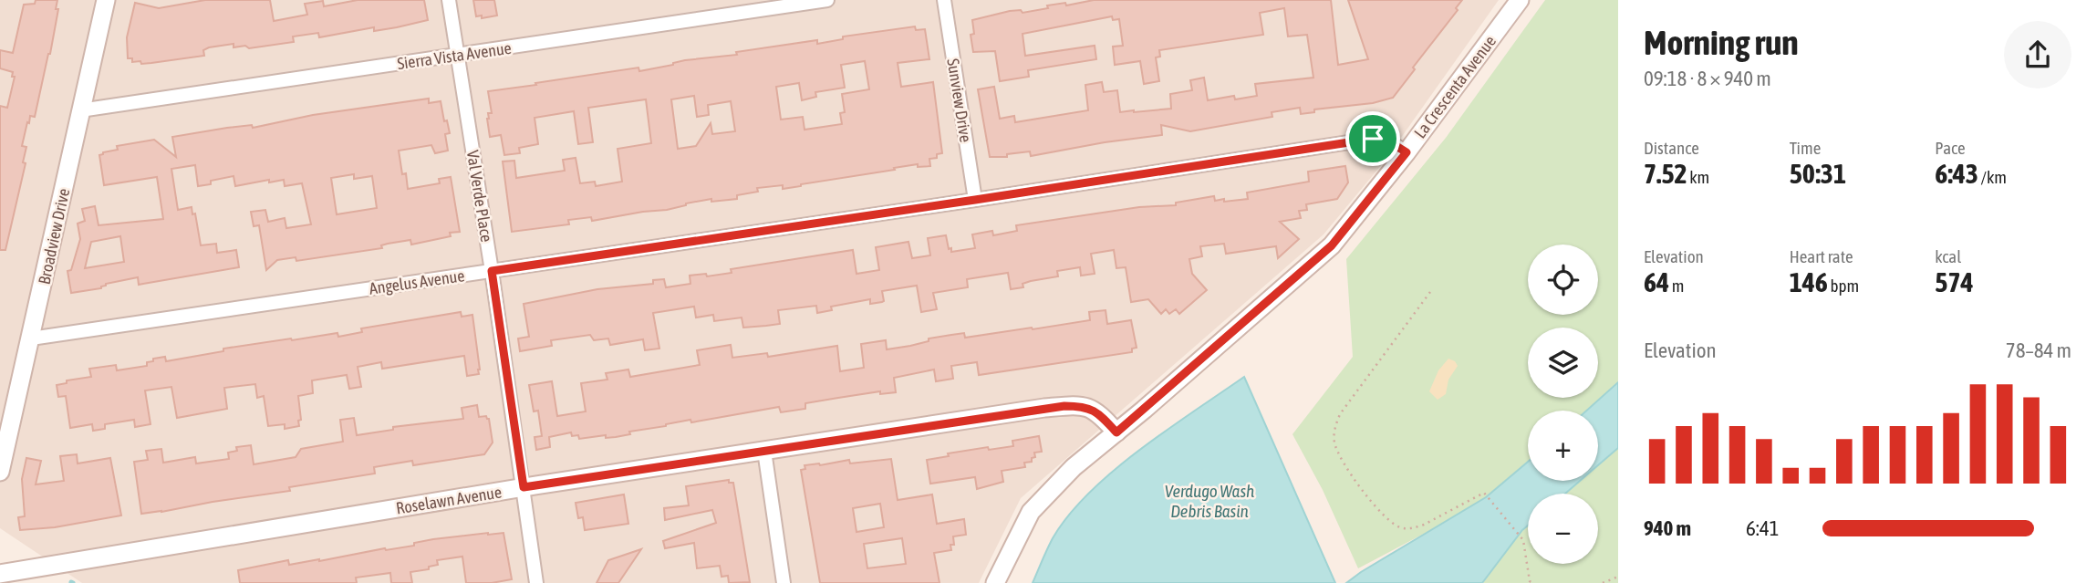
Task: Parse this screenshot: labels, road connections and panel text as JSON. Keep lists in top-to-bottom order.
{
  "streets": {
    "street": [
      "Sierra Vista Avenue",
      "La Crescenta Avenue",
      "Sunview Drive",
      "Val Verde Place",
      "Broadview Drive",
      "Angelus Avenue",
      "Roselawn Avenue"
    ]
  },
  "crossings": [
    ["Sierra Vista Avenue", "Val Verde Place"],
    ["Sierra Vista Avenue", "Broadview Drive"],
    ["La Crescenta Avenue", "Angelus Avenue"],
    ["La Crescenta Avenue", "Roselawn Avenue"],
    ["Sunview Drive", "Angelus Avenue"],
    ["Val Verde Place", "Angelus Avenue"],
    ["Val Verde Place", "Roselawn Avenue"],
    ["Broadview Drive", "Angelus Avenue"]
  ],
  "water": ["Verdugo Wash Debris Basin"],
  "page": {
    "heading": ["Morning run", "09:18 · 8 × 940 m"],
    "stats": [
      ["Distance", "7.52 km"],
      ["Time", "50:31"],
      ["Pace", "6:43 /km"],
      ["Elevation", "64 m"],
      ["Heart rate", "146 bpm"],
      ["kcal", "574"]
    ],
    "map_buttons": ["+", "−"],
    "chart": ["Elevation", "78–84 m"],
    "list": [
      {
        "name": "940 m",
        "note": "6:41"
      }
    ]
  }
}
